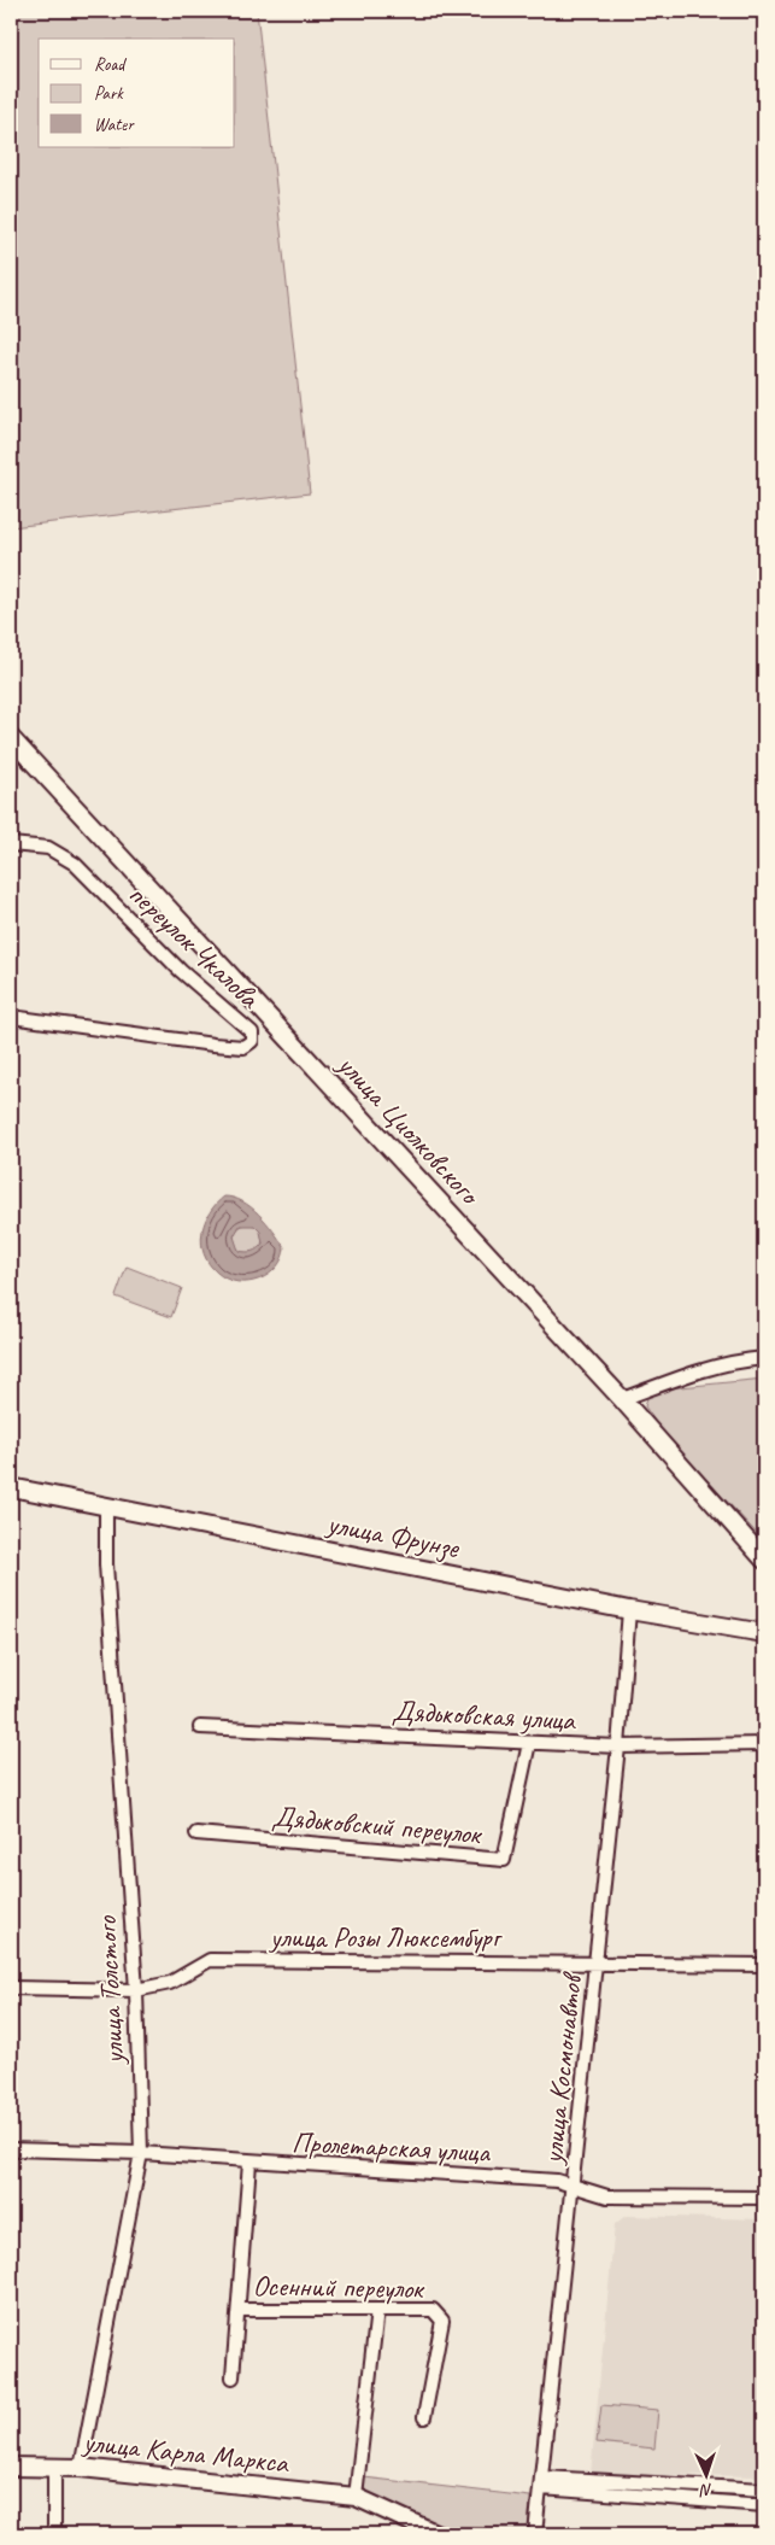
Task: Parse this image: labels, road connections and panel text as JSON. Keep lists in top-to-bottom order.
{
  "streets": {
    "main road": ["улица Циолковского", "улица Фрунзе", "улица Карла Маркса"],
    "street": [
      "переулок Чкалова",
      "Дядьковская улица",
      "Дядьковский переулок",
      "улица Розы Люксембург",
      "улица Толстого",
      "улица Космонавтов",
      "Пролетарская улица",
      "Осенний переулок"
    ]
  },
  "crossings": [
    ["улица Фрунзе", "улица Толстого"],
    ["улица Фрунзе", "улица Космонавтов"],
    ["Дядьковская улица", "Дядьковский переулок"],
    ["Дядьковская улица", "улица Космонавтов"],
    ["улица Розы Люксембург", "улица Толстого"],
    ["улица Розы Люксембург", "улица Космонавтов"],
    ["улица Толстого", "Пролетарская улица"],
    ["улица Толстого", "улица Карла Маркса"],
    ["улица Космонавтов", "Пролетарская улица"],
    ["Пролетарская улица", "Осенний переулок"]
  ],
  "legend": ["Road", "Park", "Water"],
  "north": "bottom"
}
